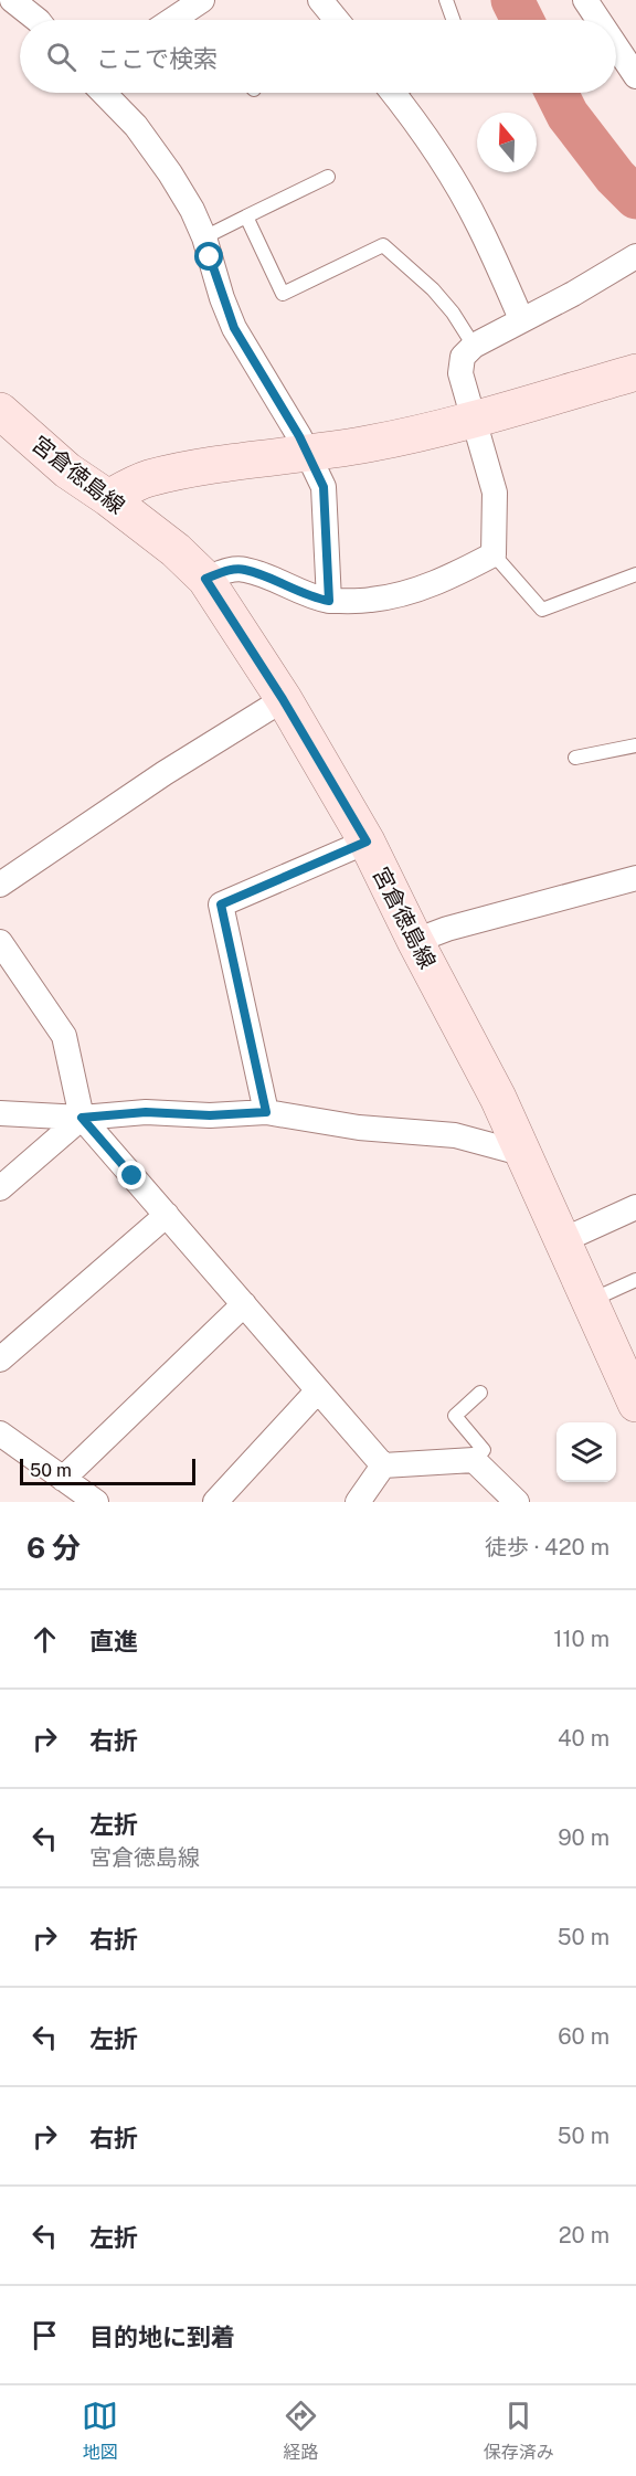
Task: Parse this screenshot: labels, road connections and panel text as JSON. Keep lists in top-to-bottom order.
{
  "streets": {
    "main road": ["宮倉徳島線"]
  },
  "scale_bar": "50 m",
  "north": "top",
  "page": {
    "search": "ここで検索",
    "scale": "50 m",
    "heading": ["6 分", "徒歩 · 420 m"],
    "list": [
      ["直進", "110 m"],
      ["右折", "40 m"],
      ["左折", "宮倉徳島線", "90 m"],
      ["右折", "50 m"],
      ["左折", "60 m"],
      ["右折", "50 m"],
      ["左折", "20 m"],
      "目的地に到着"
    ],
    "nav": ["地図", "経路", "保存済み"]
  }
}
